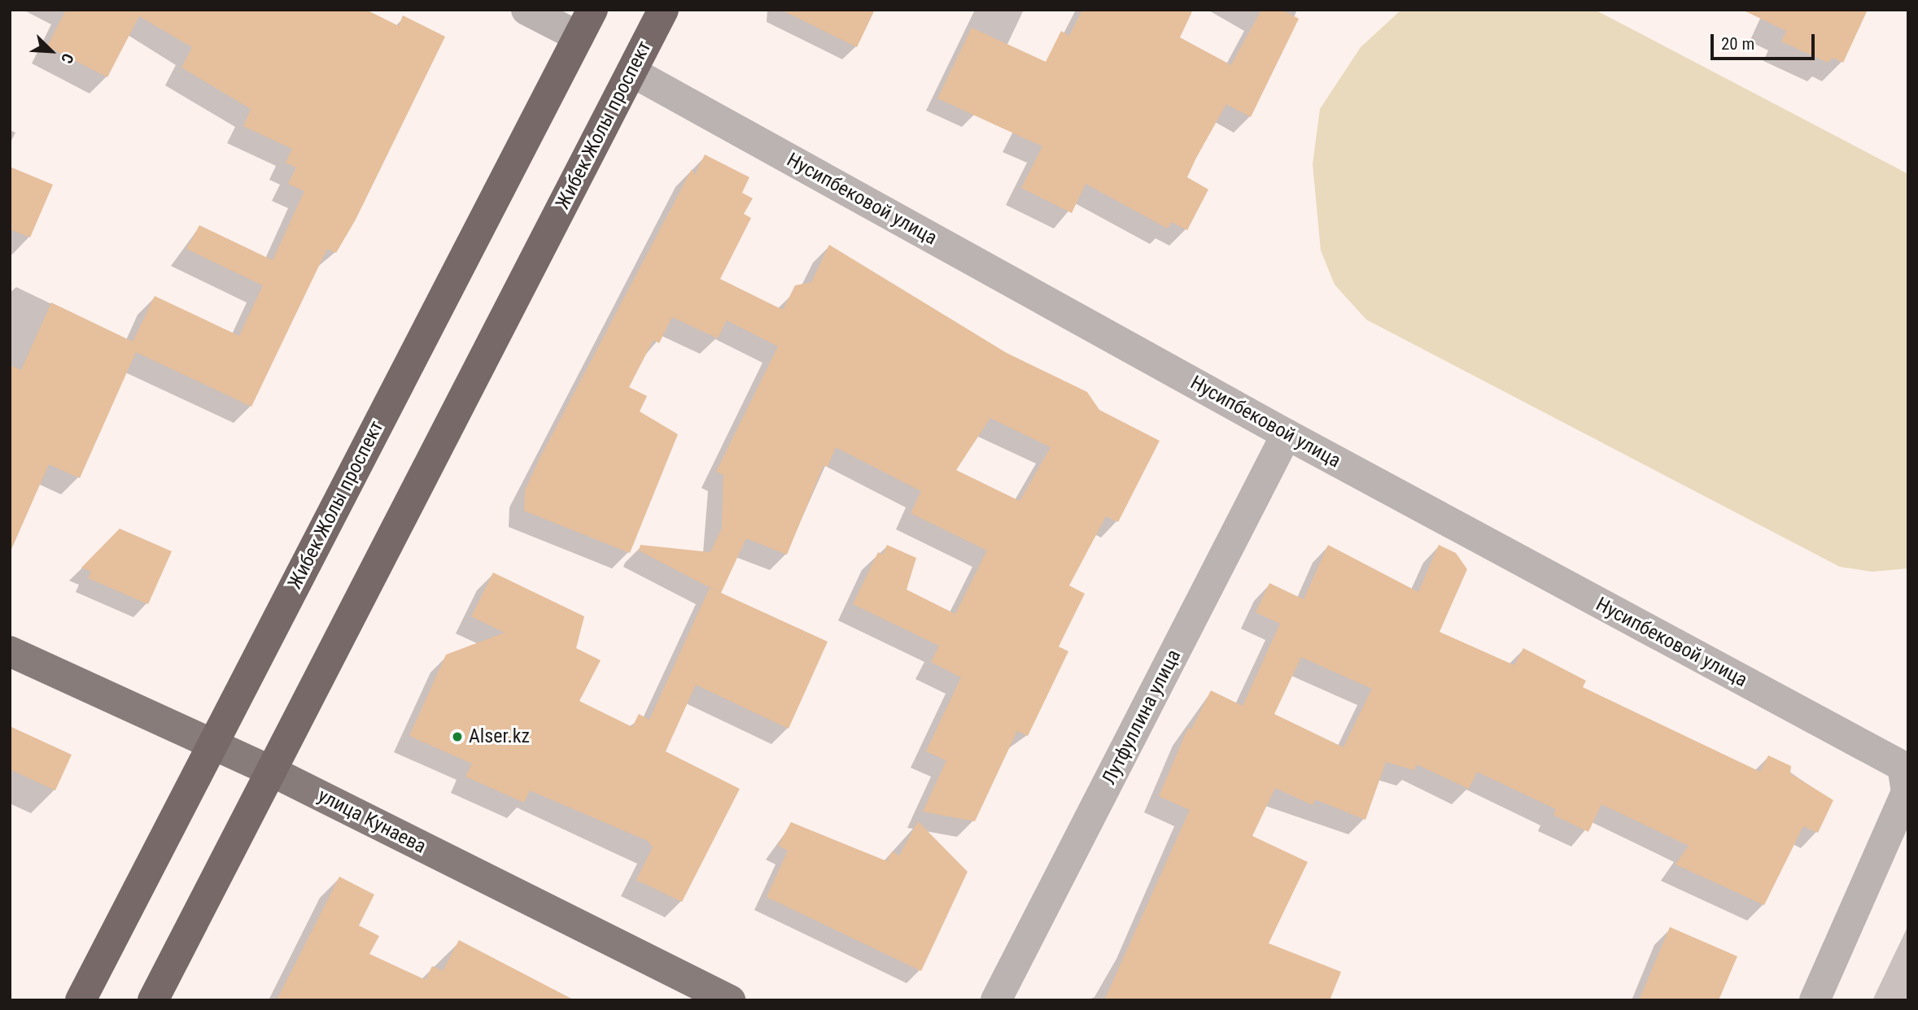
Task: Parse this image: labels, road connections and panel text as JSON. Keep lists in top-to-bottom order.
{
  "streets": {
    "highway": ["Жибек Жолы проспект"],
    "main road": ["улица Кунаева"],
    "street": ["Нусипбековой улица", "Лутфуллина улица"]
  },
  "crossings": [
    ["Жибек Жолы проспект", "Нусипбековой улица"],
    ["Жибек Жолы проспект", "улица Кунаева"],
    ["Нусипбековой улица", "Лутфуллина улица"]
  ],
  "places": ["Alser.kz"],
  "scale_bar": "20 m",
  "north": "bottom right"
}
